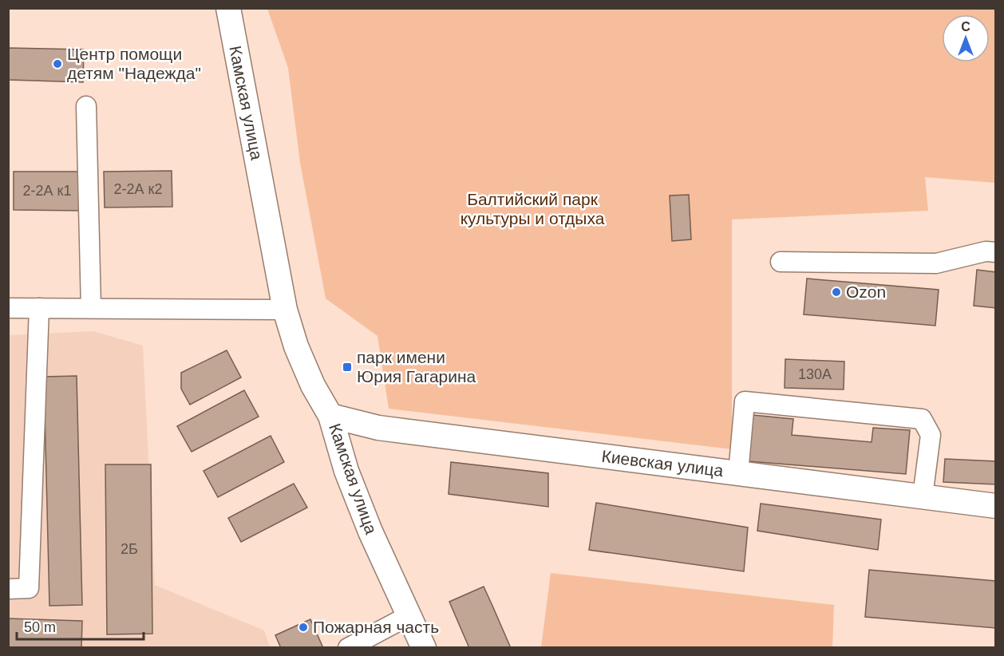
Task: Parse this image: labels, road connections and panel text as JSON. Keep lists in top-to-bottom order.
{
  "streets": {
    "main road": ["Камская улица", "Киевская улица"]
  },
  "crossings": [
    ["Камская улица", "Киевская улица"]
  ],
  "parks": ["Балтийский парк культуры и отдыха"],
  "places": {
    "other": ["Центр помощи детям \"Надежда\"", "Ozon", "Пожарная часть"],
    "transit": ["парк имени Юрия Гагарина"]
  },
  "house_numbers": [
    "2-2А к2",
    "2-2А к1",
    "130А",
    "2Б"
  ],
  "scale_bar": "50 m",
  "north": "top"
}
